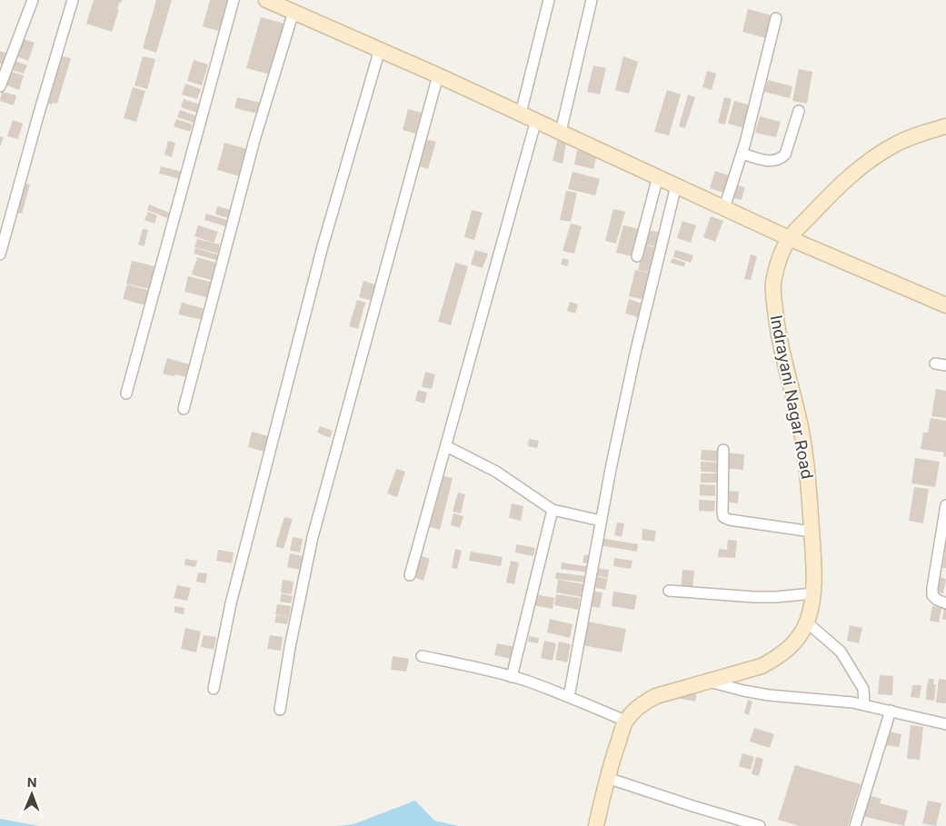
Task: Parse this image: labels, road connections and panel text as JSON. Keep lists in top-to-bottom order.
{
  "streets": {
    "street": ["Indrayani Nagar Road"]
  },
  "north": "top"
}
